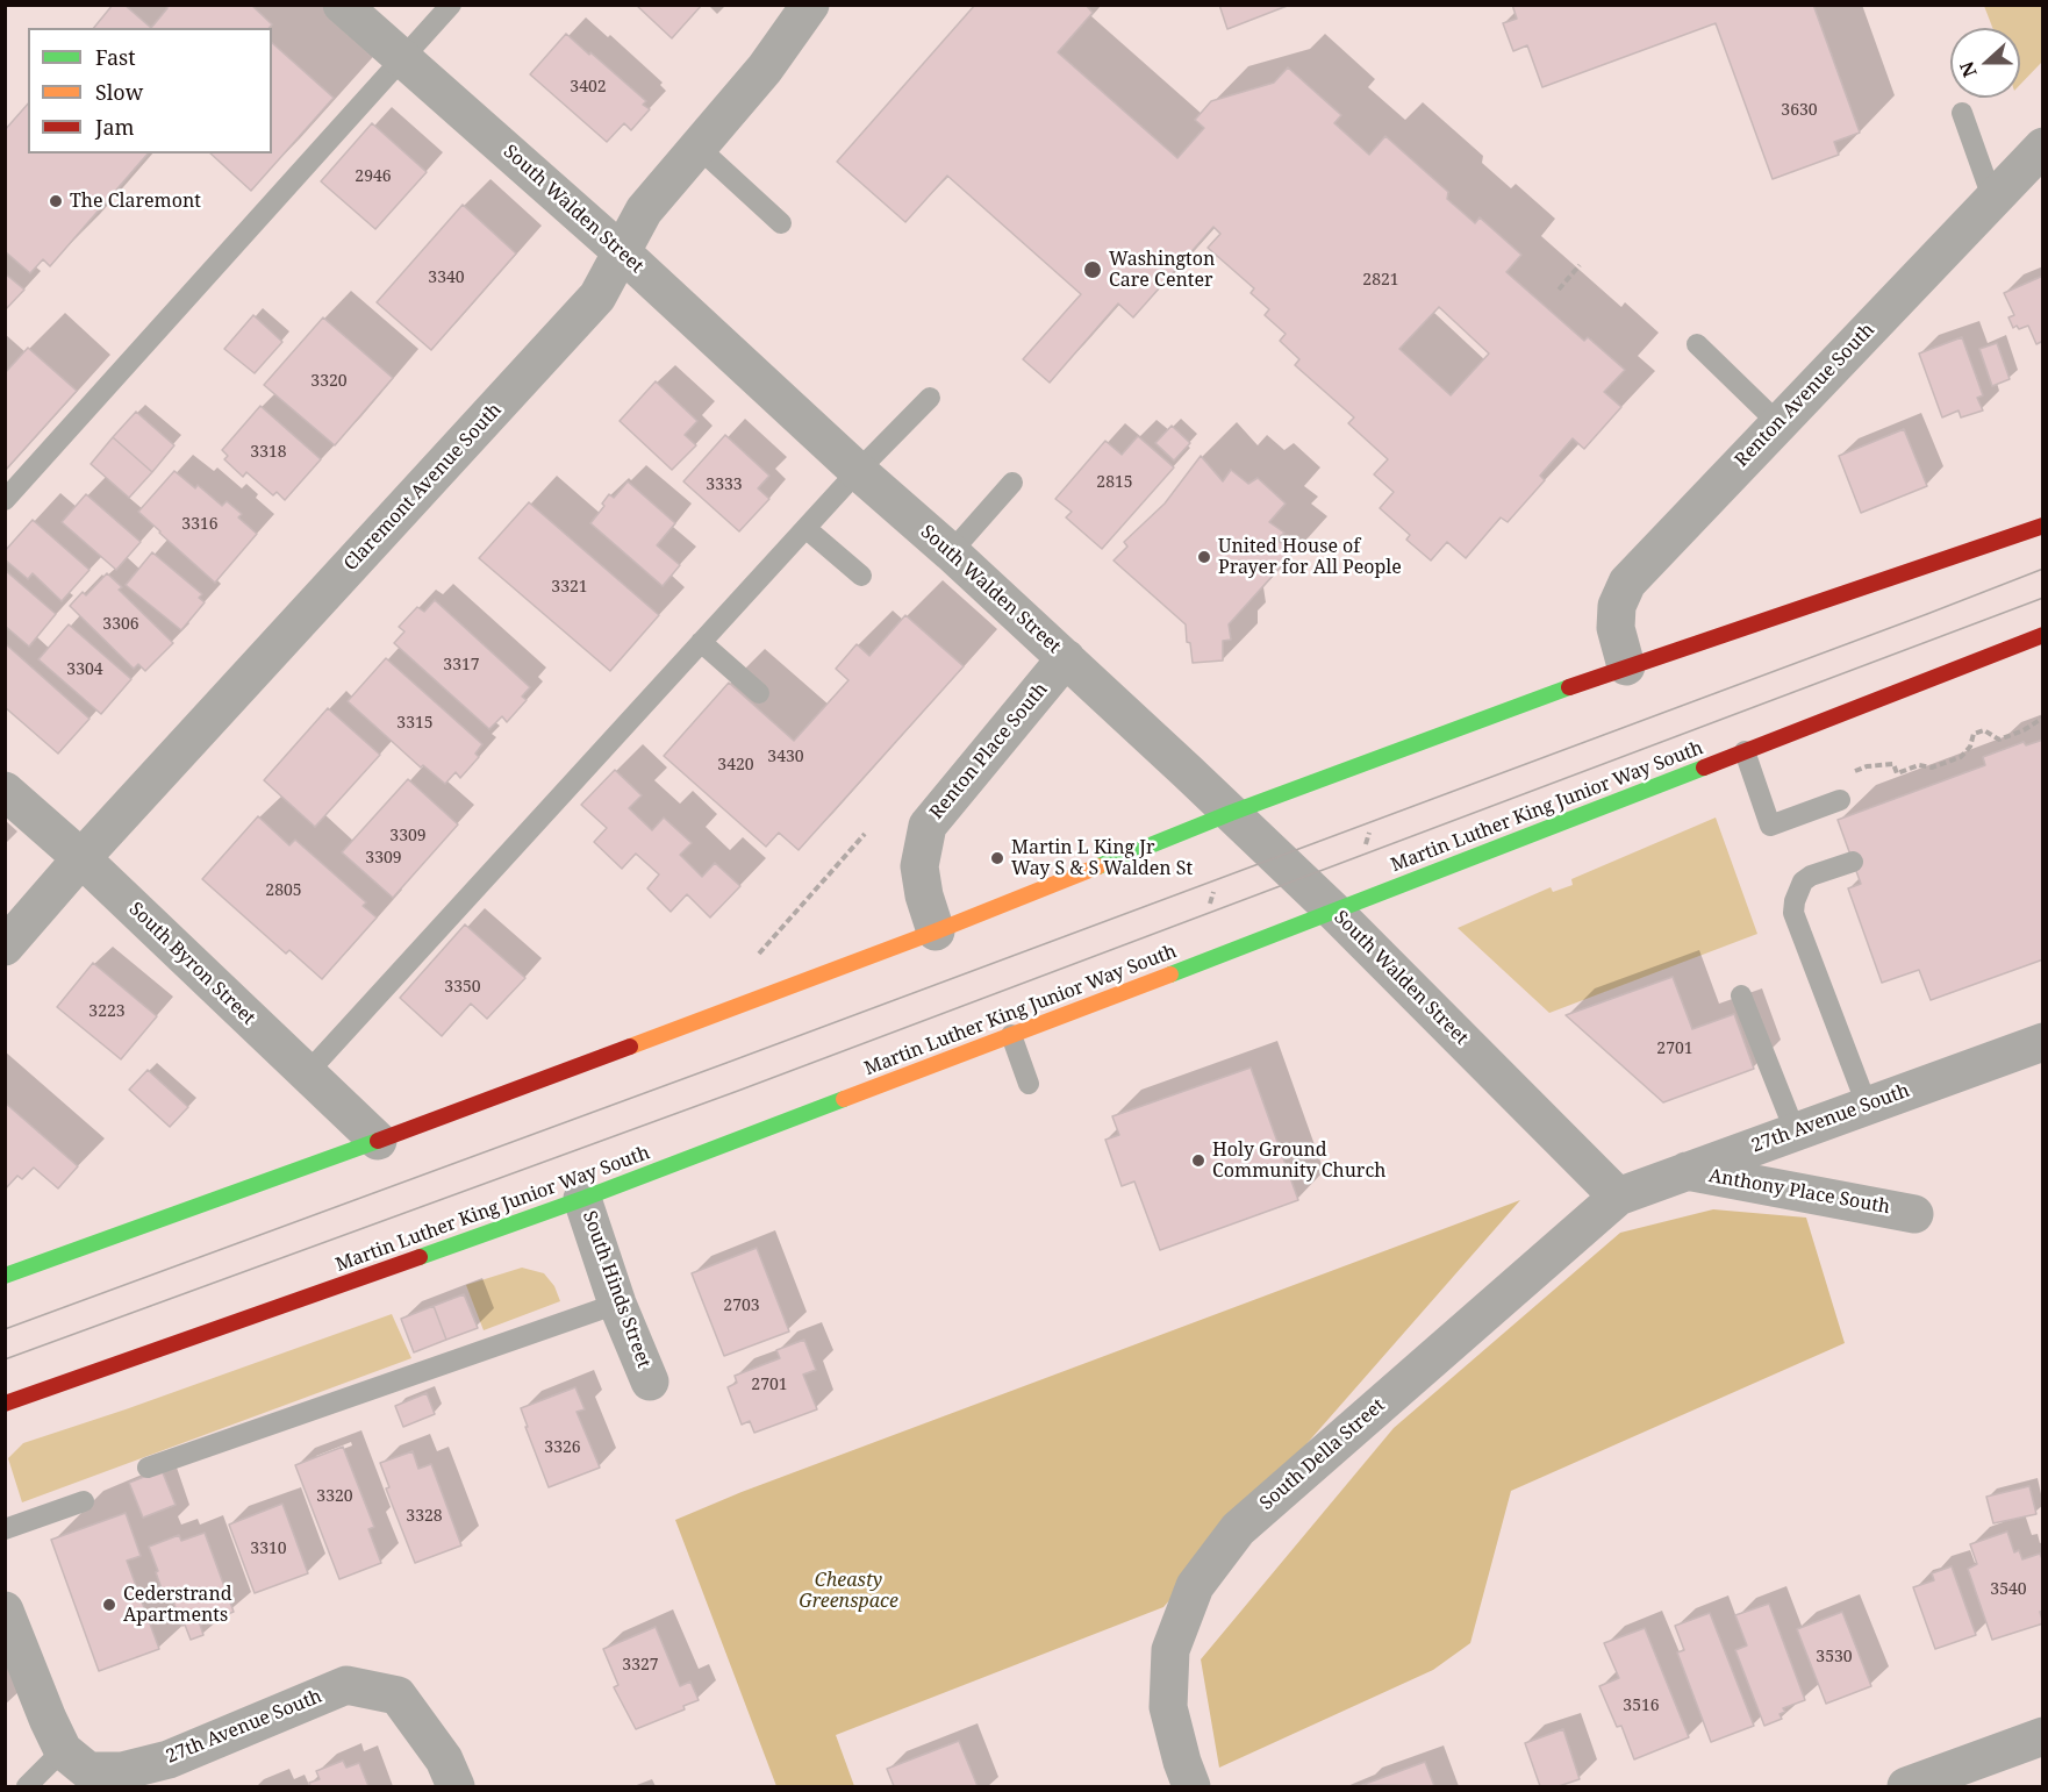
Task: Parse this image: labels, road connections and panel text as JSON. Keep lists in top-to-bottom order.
{
  "streets": {
    "main road": ["Martin Luther King Junior Way South"],
    "street": [
      "South Walden Street",
      "Renton Avenue South",
      "Claremont Avenue South",
      "Renton Place South",
      "South Byron Street",
      "27th Avenue South",
      "Anthony Place South",
      "South Hinds Street",
      "South Della Street"
    ]
  },
  "crossings": [
    ["South Walden Street", "Claremont Avenue South"],
    ["South Walden Street", "Renton Place South"],
    ["South Walden Street", "Martin Luther King Junior Way South"],
    ["South Walden Street", "27th Avenue South"],
    ["South Walden Street", "South Della Street"],
    ["Claremont Avenue South", "South Byron Street"],
    ["Martin Luther King Junior Way South", "South Hinds Street"],
    ["27th Avenue South", "Anthony Place South"],
    ["27th Avenue South", "South Della Street"]
  ],
  "parks": ["Cheasty Greenspace"],
  "places": [
    "The Claremont",
    "Washington Care Center",
    "United House of Prayer for All People",
    "Martin L King Jr Way S & S Walden St",
    "Holy Ground Community Church",
    "Cederstrand Apartments"
  ],
  "house_numbers": [
    "3402",
    "3630",
    "2946",
    "3340",
    "2821",
    "3320",
    "3318",
    "2815",
    "3333",
    "3316",
    "3321",
    "3306",
    "3317",
    "3304",
    "3315",
    "3430",
    "3420",
    "3309",
    "3309",
    "2805",
    "3350",
    "3223",
    "2701",
    "2703",
    "2701",
    "3326",
    "3320",
    "3328",
    "3310",
    "3540",
    "3530",
    "3327",
    "3516"
  ],
  "legend": ["Fast", "Slow", "Jam"],
  "north": "left"
}
